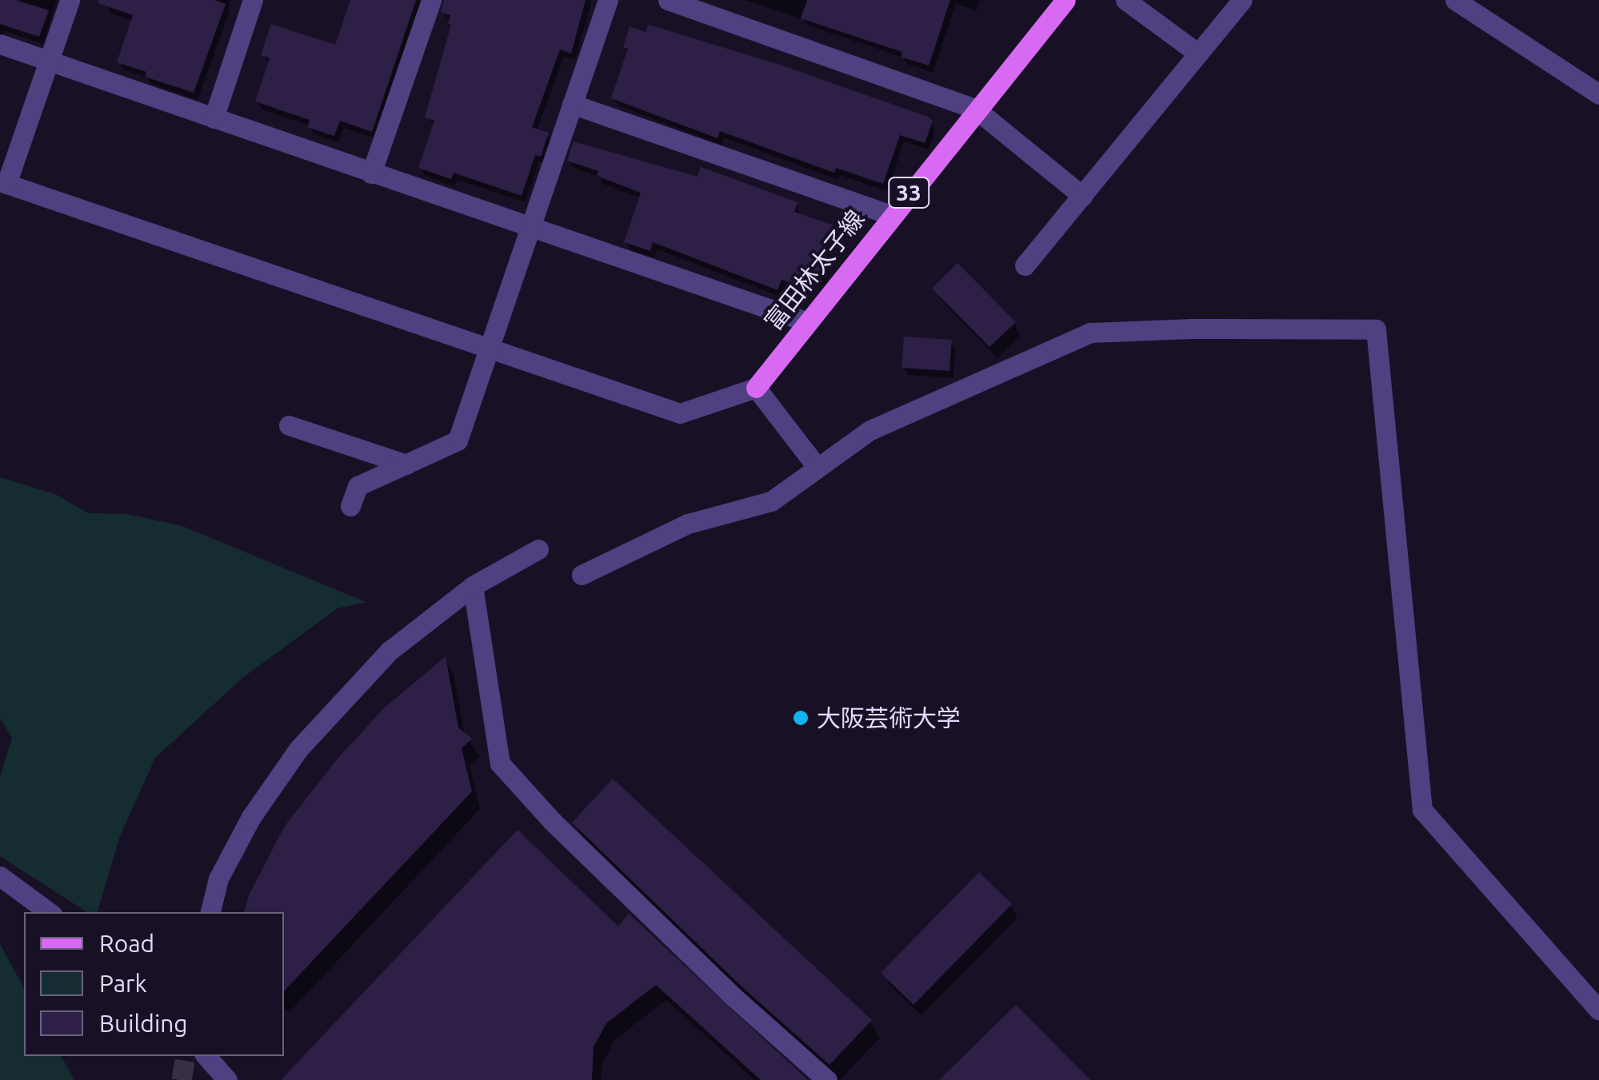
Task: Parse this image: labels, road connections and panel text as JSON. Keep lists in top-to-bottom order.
{
  "streets": {
    "main road": ["33", "富田林太子線"]
  },
  "places": ["大阪芸術大学"],
  "legend": ["Road", "Park", "Building"]
}
